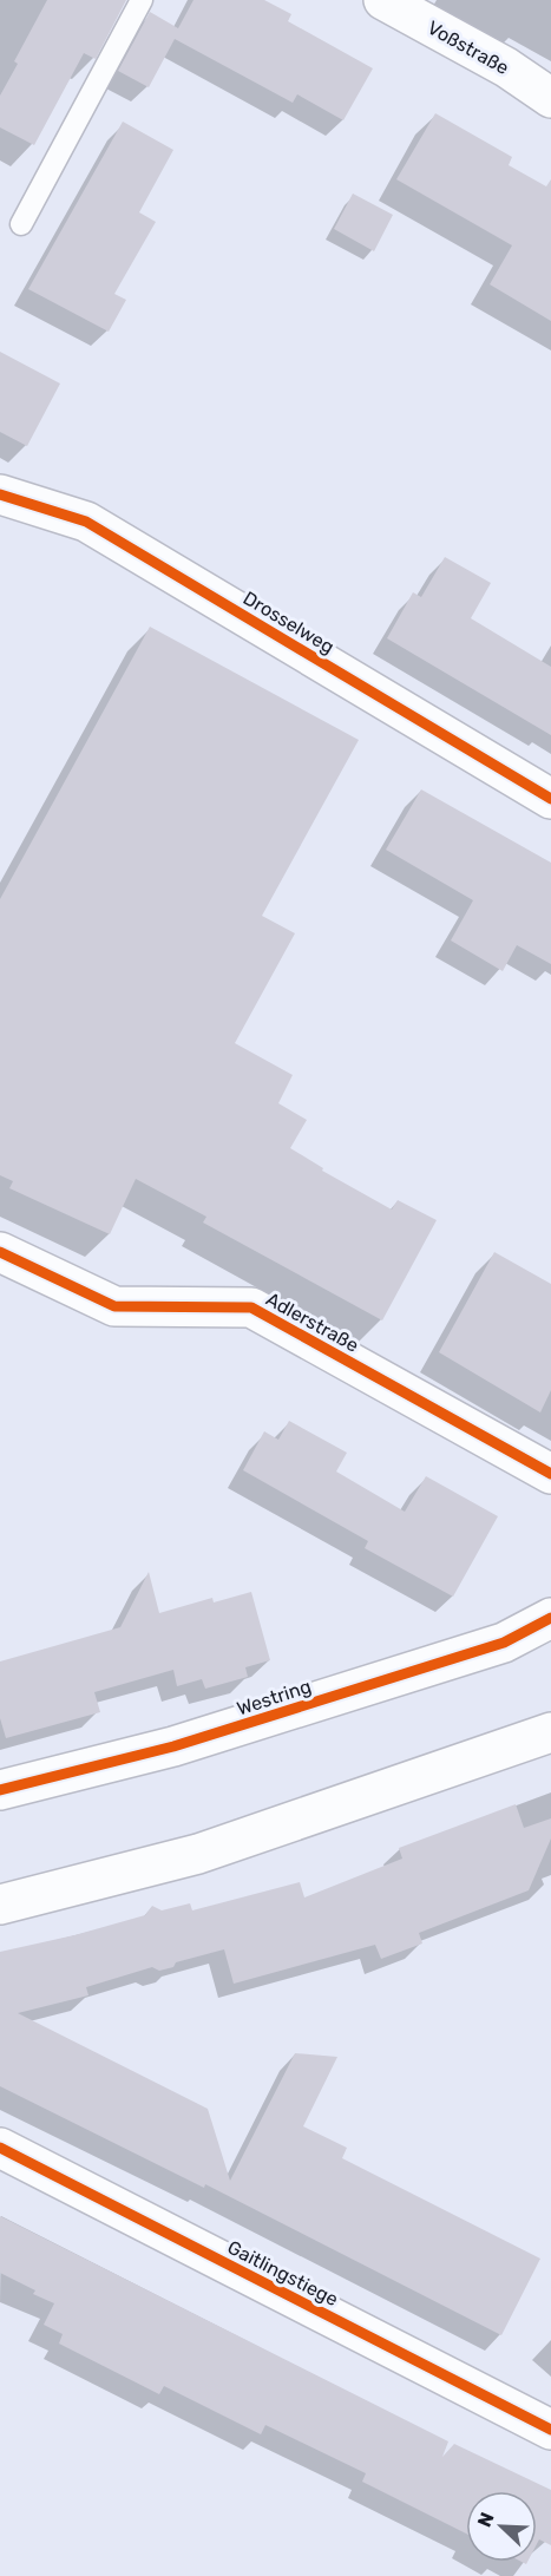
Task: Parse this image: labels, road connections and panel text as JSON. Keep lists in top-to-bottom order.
{
  "streets": {
    "street": [
      "Voßstraße",
      "Drosselweg",
      "Adlerstraße",
      "Westring",
      "Gaitlingstiege"
    ]
  },
  "north": "top left"
}
